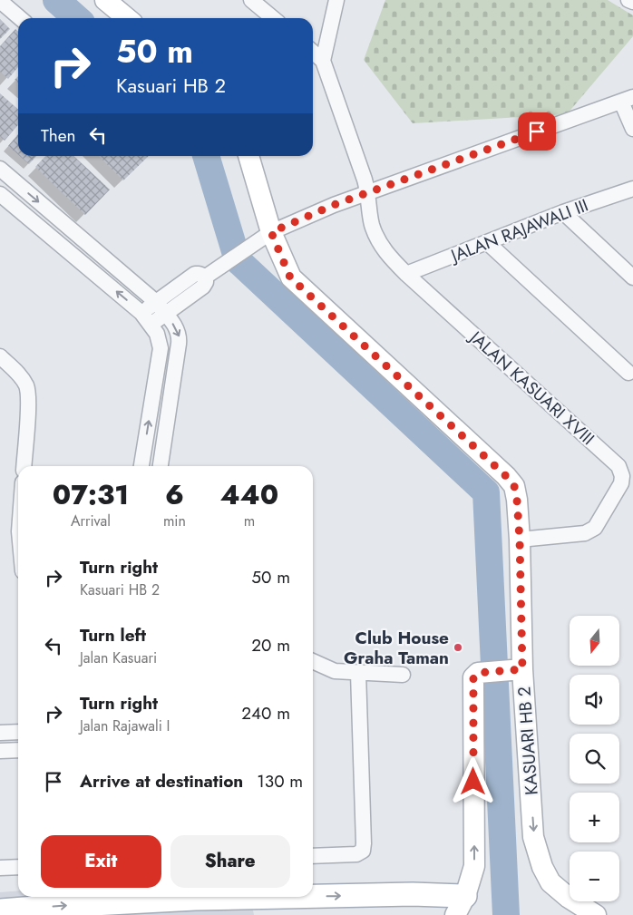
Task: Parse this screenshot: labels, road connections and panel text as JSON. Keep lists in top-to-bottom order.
{
  "streets": {
    "main road": ["KASUARI HB 2"],
    "street": ["JALAN RAJAWALI III", "JALAN KASUARI XVIII"]
  },
  "crossings": [
    ["JALAN RAJAWALI III", "JALAN KASUARI XVIII"]
  ],
  "places": ["Club House Graha Taman"],
  "north": "bottom",
  "page": {
    "turn": ["50 m", "Kasuari HB 2"],
    "then": "Then",
    "eta": [
      "07:31",
      "Arrival",
      "6",
      "min",
      "440",
      "m"
    ],
    "list": [
      {
        "name": "Turn right",
        "note": "Kasuari HB 2",
        "value": "50 m"
      },
      {
        "name": "Turn left",
        "note": "Jalan Kasuari",
        "value": "20 m"
      },
      {
        "name": "Turn right",
        "note": "Jalan Rajawali I",
        "value": "240 m"
      },
      {
        "name": "Arrive at destination",
        "value": "130 m"
      }
    ],
    "map_buttons": ["+", "−"],
    "buttons": ["Exit", "Share"]
  }
}
